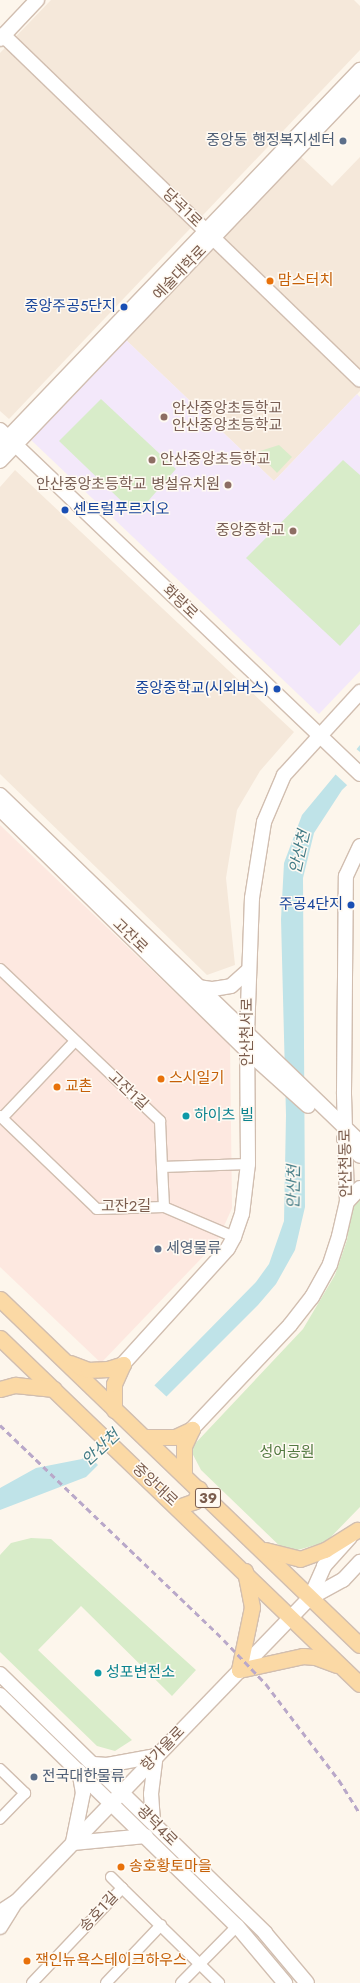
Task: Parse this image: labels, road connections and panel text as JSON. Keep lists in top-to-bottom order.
{
  "streets": {
    "main road": ["중앙대로", "39"],
    "street": [
      "당곡1로",
      "예술대학로",
      "화랑로",
      "고잔로",
      "안산천서로",
      "고잔1길",
      "안산천동로",
      "고잔2길",
      "항가울로",
      "광덕4로",
      "송호1길"
    ]
  },
  "crossings": [
    ["당곡1로", "예술대학로"],
    ["예술대학로", "화랑로"],
    ["화랑로", "안산천서로"],
    ["고잔로", "안산천서로"],
    ["안산천서로", "고잔2길"],
    ["고잔1길", "고잔2길"],
    ["중앙대로", "항가울로"],
    ["항가울로", "광덕4로"]
  ],
  "water": ["안산천"],
  "parks": ["성어공원"],
  "places": [
    "중앙동 행정복지센터",
    "맘스터치",
    "중앙주공5단지",
    "안산중앙초등학교 안산중앙초등학교",
    "안산중앙초등학교",
    "안산중앙초등학교 병설유치원",
    "센트럴푸르지오",
    "중앙중학교",
    "중앙중학교(시외버스)",
    "주공4단지",
    "스시일기",
    "교촌",
    "하이츠 빌",
    "세영물류",
    "성포변전소",
    "전국대한물류",
    "송호황토마을",
    "잭인뉴욕스테이크하우스"
  ]
}
